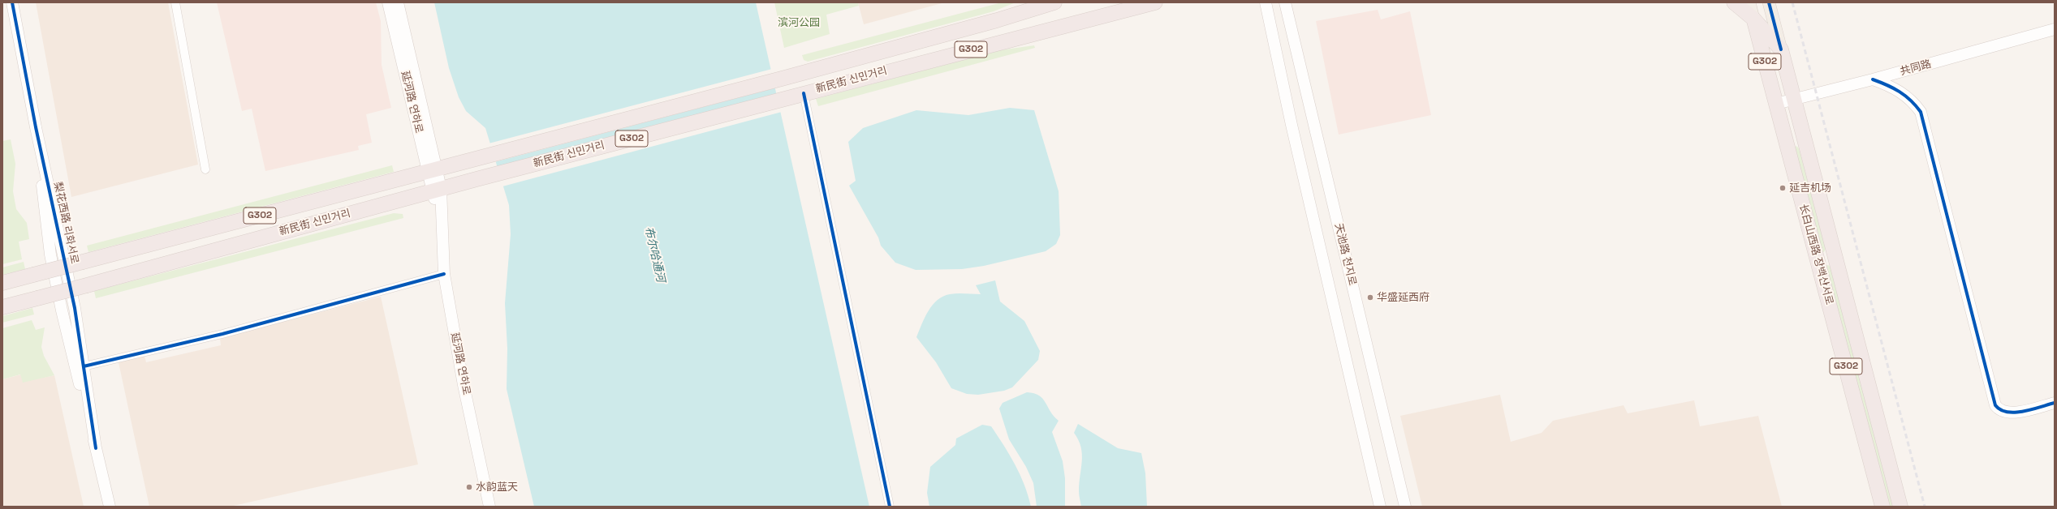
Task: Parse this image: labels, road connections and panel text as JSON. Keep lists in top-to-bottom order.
{
  "streets": {
    "highway": ["G302", "新民街 신민거리", "长白山西路 장백산서로"],
    "main road": [
      "共同路",
      "延河路 연하로",
      "梨花西路 리화서로",
      "天池路 천지로"
    ]
  },
  "crossings": [
    ["G302", "长白山西路 장백산서로"],
    ["共同路", "长白山西路 장백산서로"],
    ["新民街 신민거리", "延河路 연하로"]
  ],
  "water": ["布尔哈通河"],
  "parks": ["滨河公园"],
  "places": ["延吉机场", "华盛延西府", "水韵蓝天"]
}
